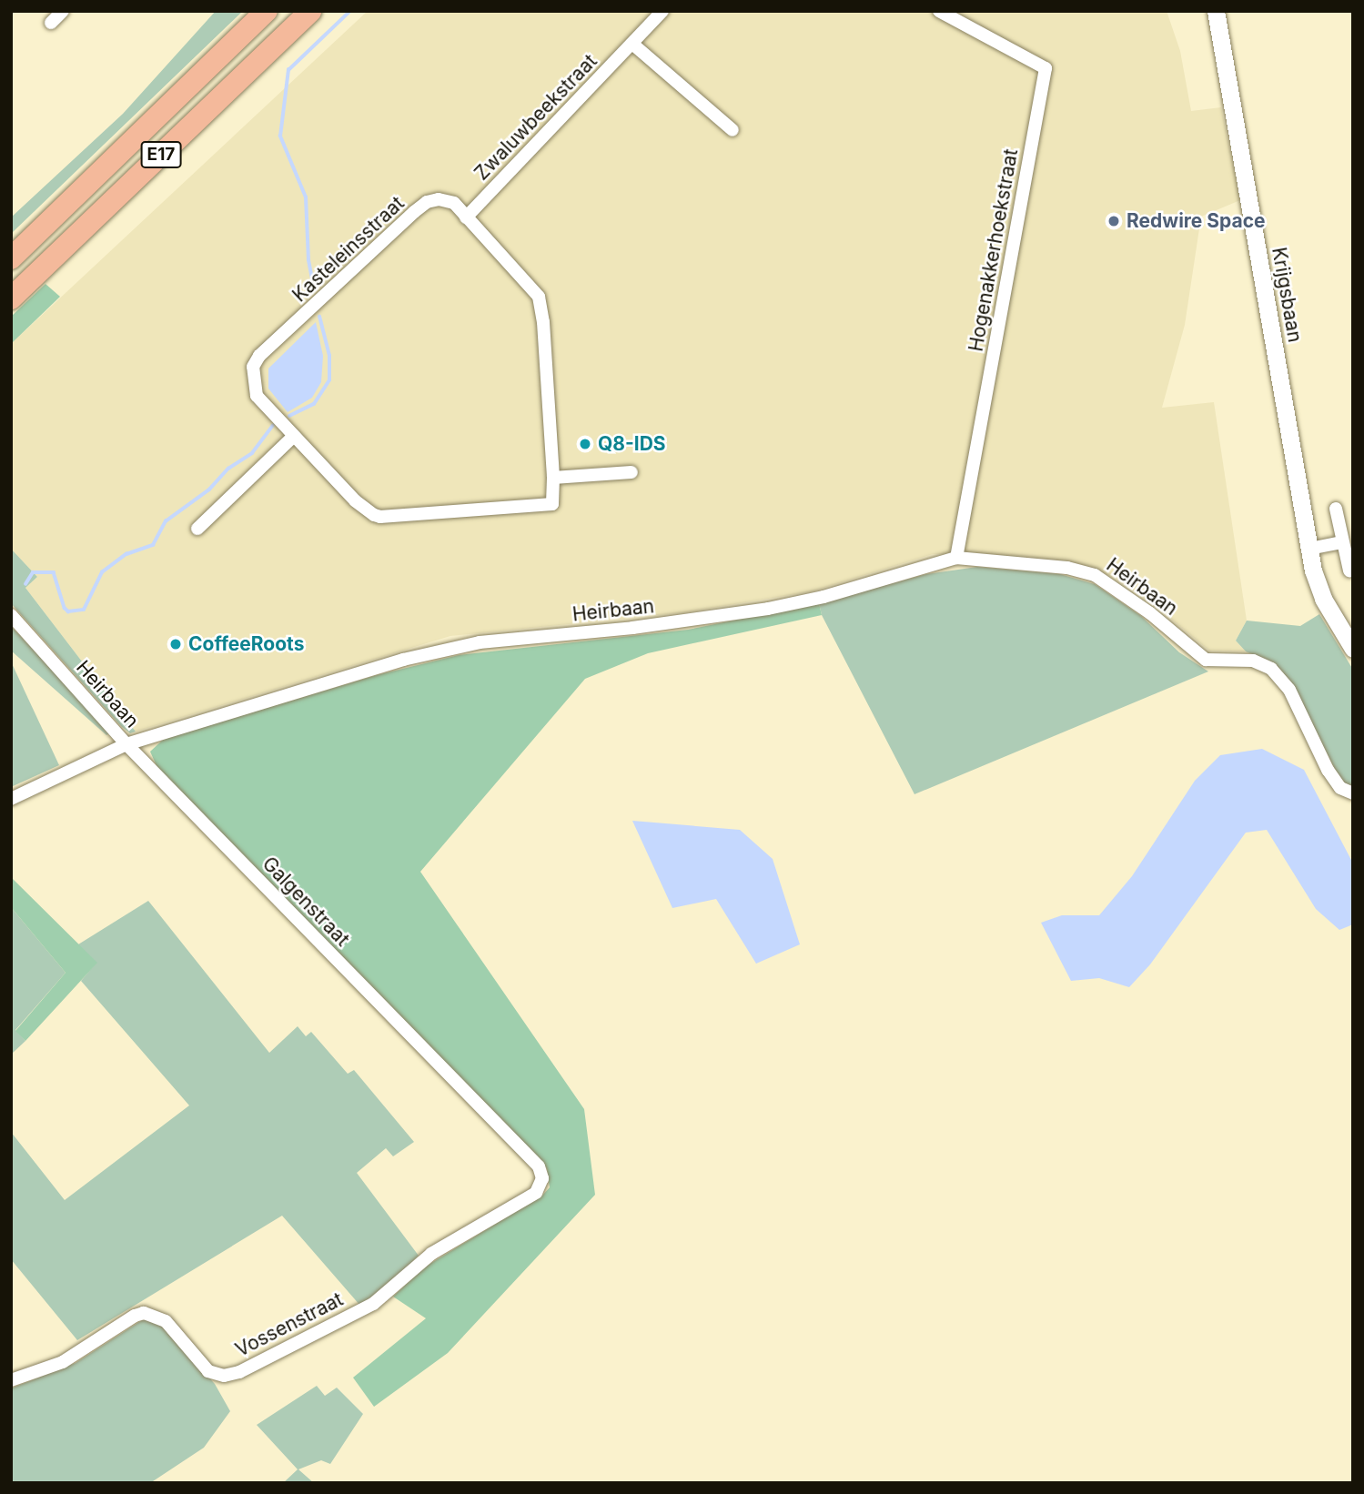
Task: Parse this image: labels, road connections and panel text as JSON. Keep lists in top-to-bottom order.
{
  "streets": {
    "highway": ["E17"],
    "main road": ["Krijgsbaan"],
    "street": [
      "Zwaluwbeekstraat",
      "Kasteleinsstraat",
      "Hogenakkerhoekstraat",
      "Heirbaan",
      "Galgenstraat",
      "Vossenstraat"
    ]
  },
  "crossings": [
    ["Zwaluwbeekstraat", "Kasteleinsstraat"],
    ["Hogenakkerhoekstraat", "Heirbaan"],
    ["Heirbaan", "Galgenstraat"],
    ["Galgenstraat", "Vossenstraat"]
  ],
  "places": ["Redwire Space", "Q8-IDS", "CoffeeRoots"]
}
